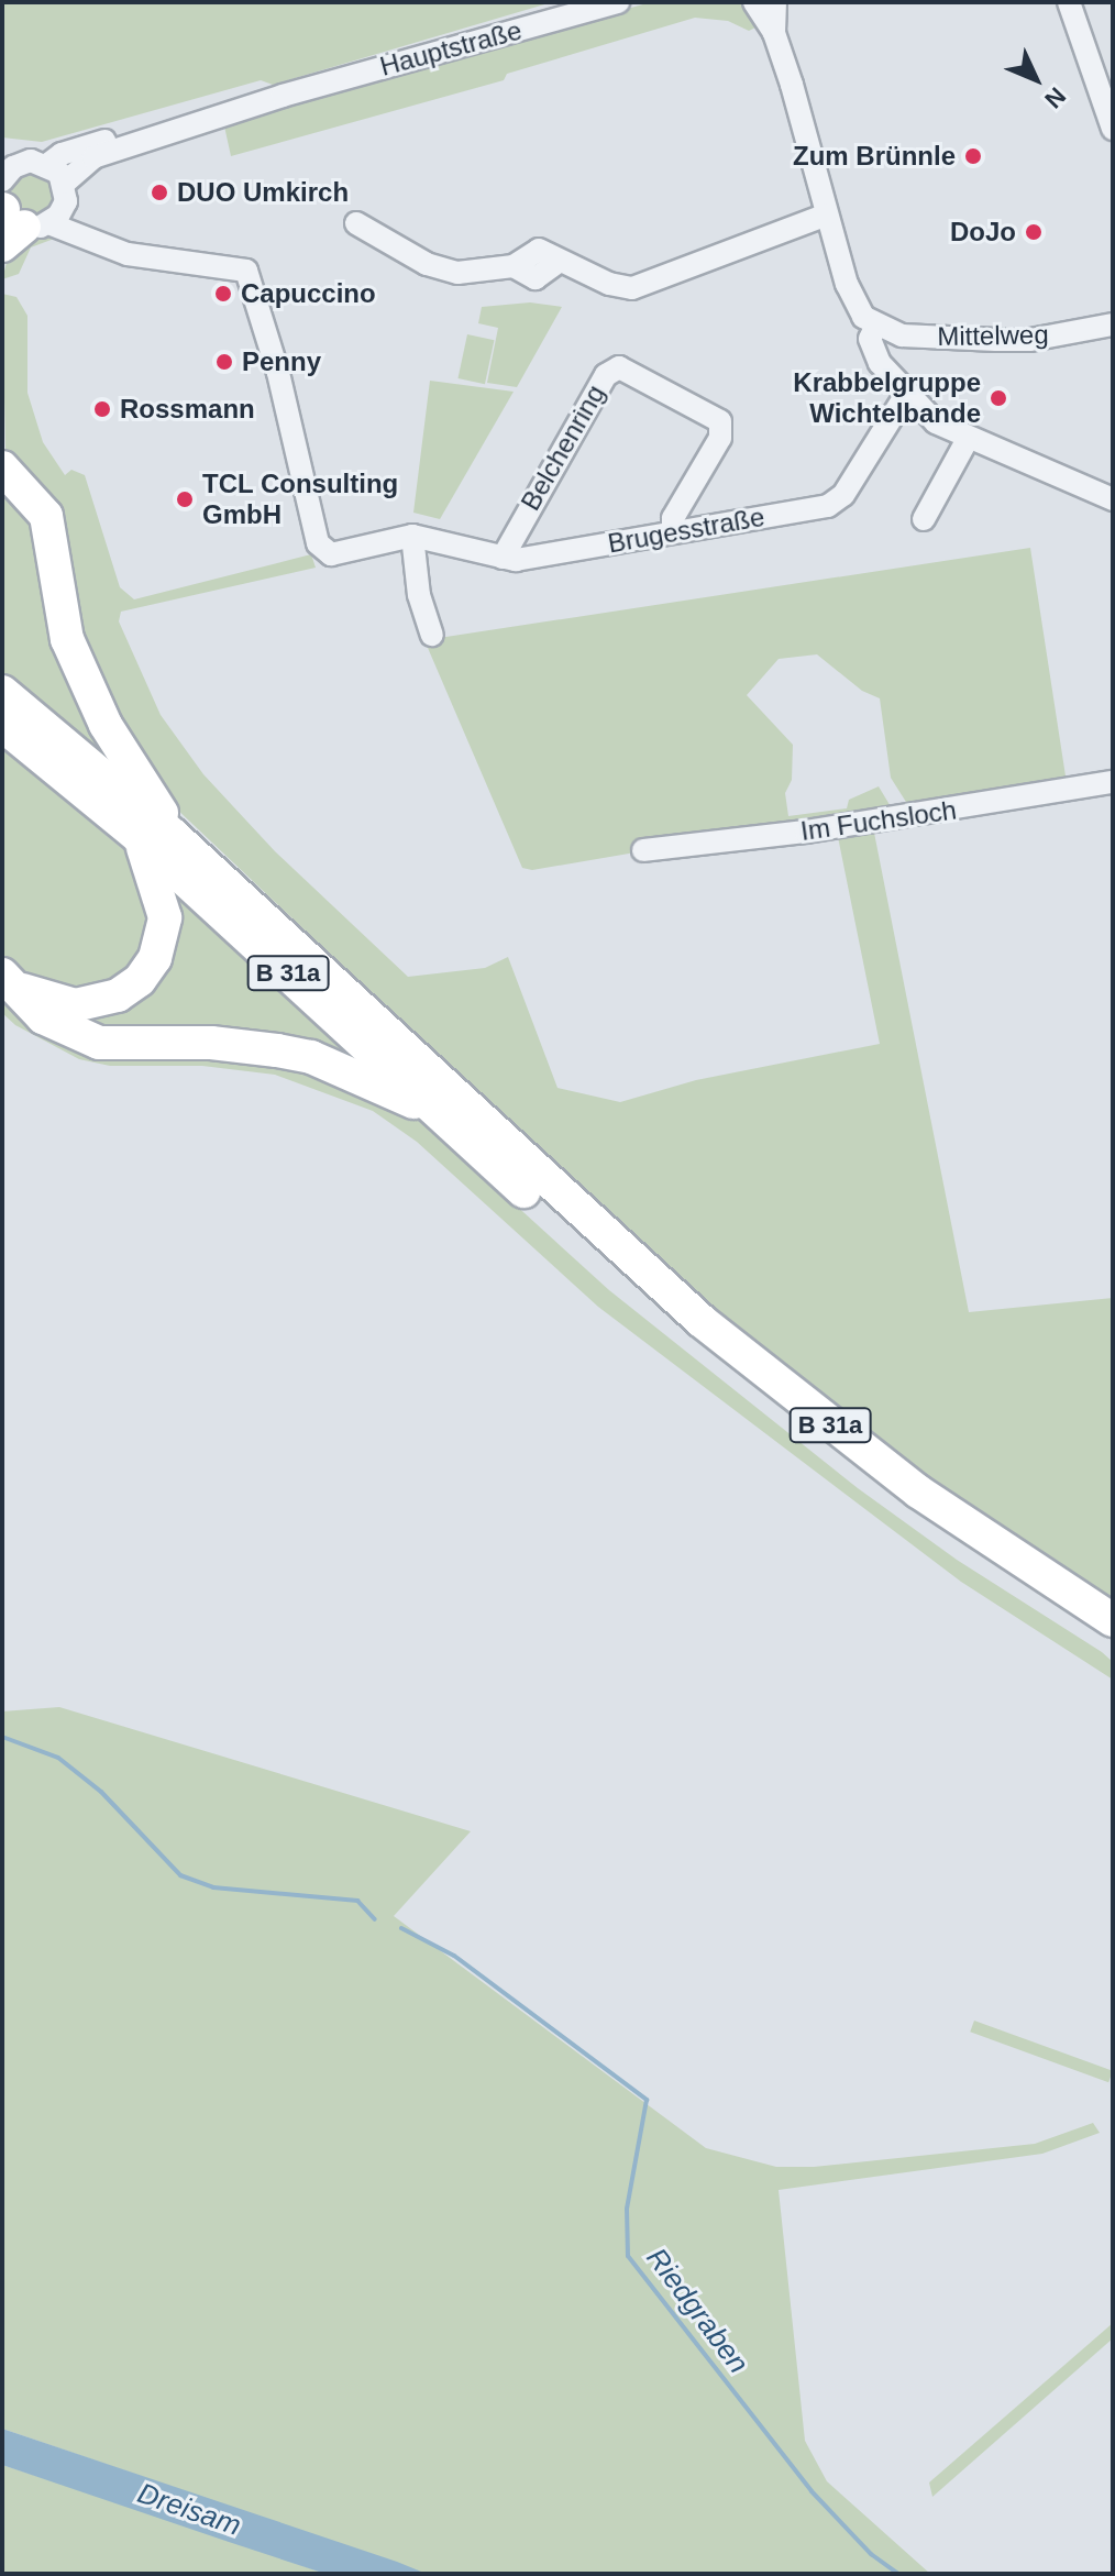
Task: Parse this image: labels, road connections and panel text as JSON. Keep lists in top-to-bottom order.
{
  "streets": {
    "highway": ["B 31a"],
    "street": [
      "Hauptstraße",
      "Mittelweg",
      "Belchenring",
      "Brugesstraße",
      "Im Fuchsloch"
    ]
  },
  "crossings": [
    ["Hauptstraße", "Brugesstraße"],
    ["Belchenring", "Brugesstraße"]
  ],
  "water": ["Riedgraben", "Dreisam"],
  "places": [
    "Zum Brünnle",
    "DUO Umkirch",
    "DoJo",
    "Capuccino",
    "Penny",
    "Krabbelgruppe Wichtelbande",
    "Rossmann",
    "TCL Consulting GmbH"
  ],
  "north": "bottom right"
}
